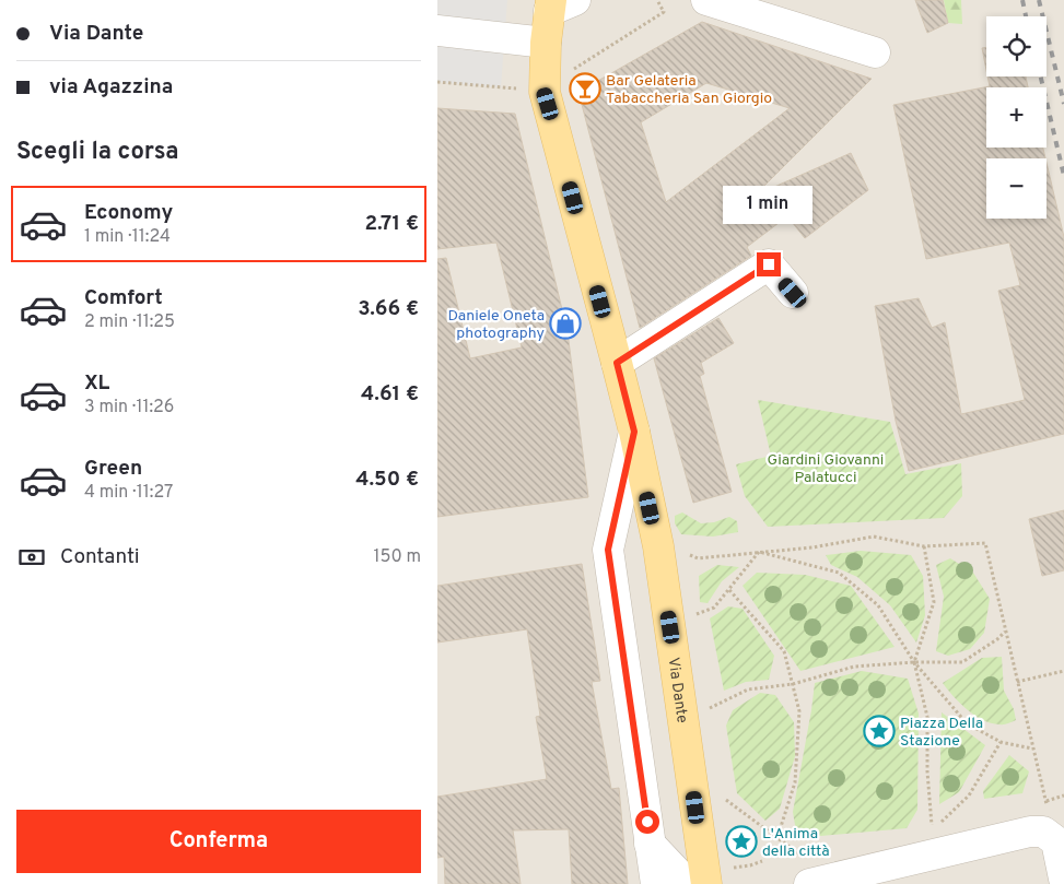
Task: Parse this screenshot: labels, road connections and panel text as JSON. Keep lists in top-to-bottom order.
{
  "streets": {
    "main road": ["Via Dante"]
  },
  "parks": ["Giardini Giovanni Palatucci"],
  "places": {
    "bar": ["Bar Gelateria Tabaccheria San Giorgio"],
    "shop": ["Daniele Oneta photography"],
    "place": ["Piazza Della Stazione", "L'Anima della città"]
  },
  "page": {
    "banner": ["Via Dante", "via Agazzina"],
    "map_buttons": ["+", "−"],
    "heading": "Scegli la corsa",
    "list": [
      {
        "name": "Economy",
        "note": "1 min · 11:24",
        "value": "2.71 €"
      },
      {
        "name": "Comfort",
        "note": "2 min · 11:25",
        "value": "3.66 €"
      },
      {
        "name": "XL",
        "note": "3 min · 11:26",
        "value": "4.61 €"
      },
      {
        "name": "Green",
        "note": "4 min · 11:27",
        "value": "4.50 €"
      }
    ],
    "bubble": "1 min",
    "pay": ["Contanti", "150 m"],
    "buttons": "Conferma"
  }
}
